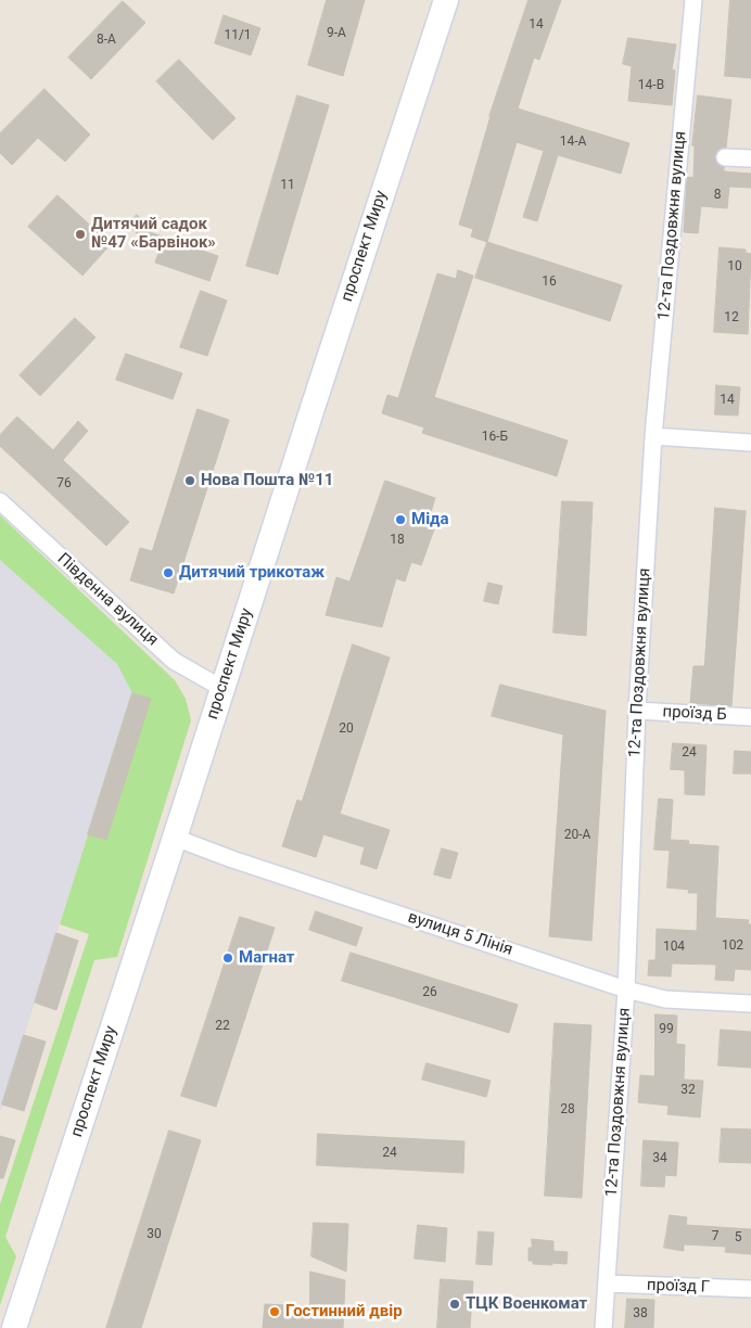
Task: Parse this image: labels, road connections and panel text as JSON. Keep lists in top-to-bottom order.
{
  "streets": {
    "main road": ["проспект Миру"],
    "street": [
      "12-та Поздовжня вулиця",
      "Південна вулиця",
      "проїзд Б",
      "вулиця 5 Лінія",
      "проїзд Г"
    ]
  },
  "crossings": [
    ["12-та Поздовжня вулиця", "проїзд Б"],
    ["12-та Поздовжня вулиця", "вулиця 5 Лінія"],
    ["12-та Поздовжня вулиця", "проїзд Г"],
    ["проспект Миру", "Південна вулиця"],
    ["проспект Миру", "вулиця 5 Лінія"]
  ],
  "places": [
    "Дитячий садок №47 «Барвінок»",
    "Нова Пошта №11",
    "Міда",
    "Дитячий трикотаж",
    "Магнат",
    "ТЦК Военкомат",
    "Гостинний двір"
  ],
  "house_numbers": [
    "14",
    "9-А",
    "11/1",
    "8-А",
    "14-В",
    "14-А",
    "11",
    "8",
    "10",
    "16",
    "12",
    "14",
    "16-Б",
    "76",
    "18",
    "20",
    "24",
    "20-А",
    "102",
    "104",
    "26",
    "22",
    "99",
    "32",
    "28",
    "24",
    "34",
    "30",
    "7",
    "5",
    "38"
  ]
}
